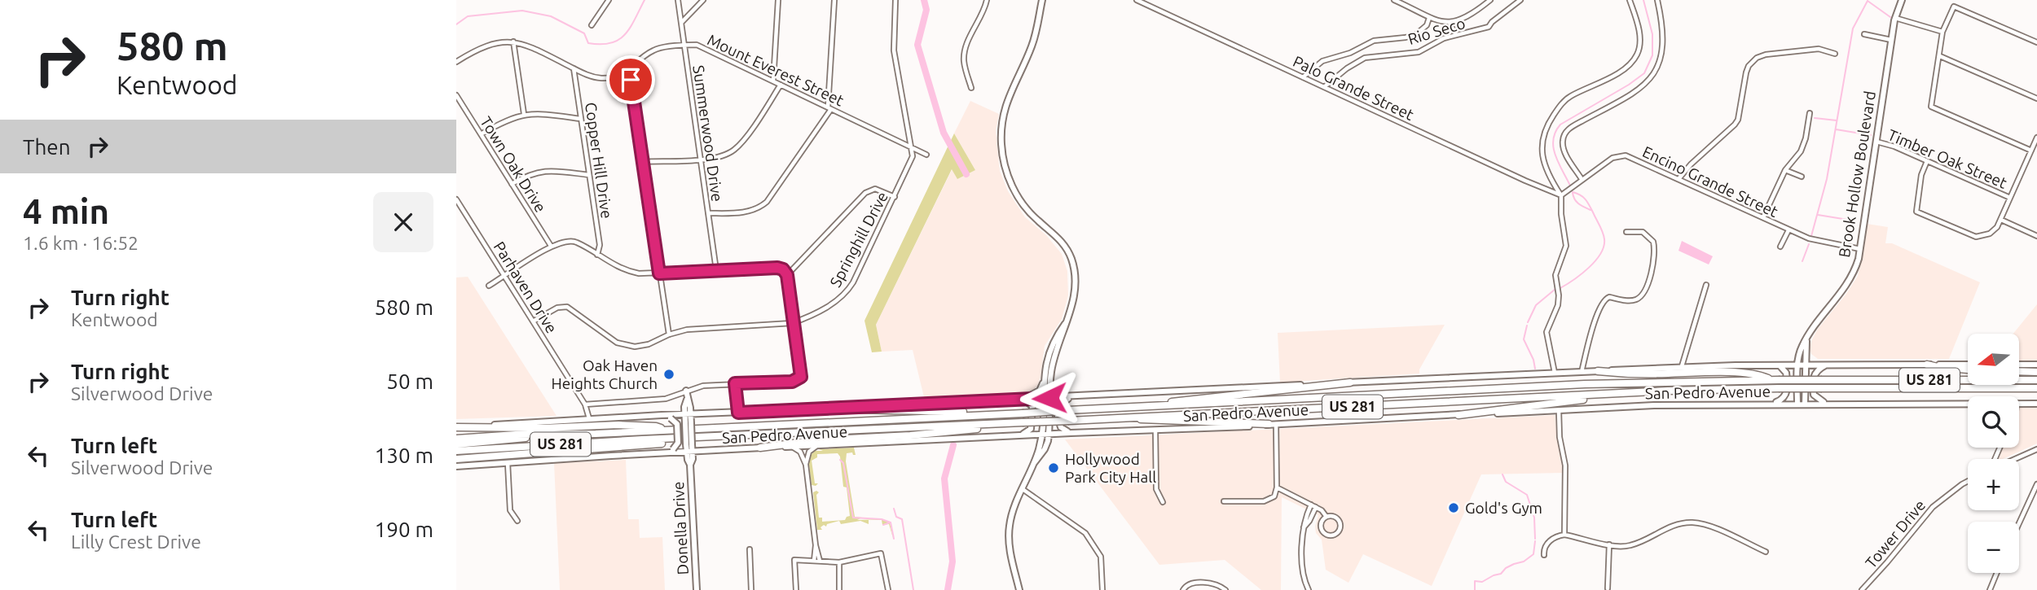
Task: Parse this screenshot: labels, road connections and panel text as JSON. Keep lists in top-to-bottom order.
{
  "streets": {
    "highway": ["US 281"],
    "main road": ["Brook Hollow Boulevard", "San Pedro Avenue", "Donella Drive"],
    "street": [
      "Rio Seco",
      "Mount Everest Street",
      "Palo Grande Street",
      "Summerwood Drive",
      "Timber Oak Street",
      "Copper Hill Drive",
      "Town Oak Drive",
      "Encino Grande Street",
      "Springhill Drive",
      "Parhaven Drive",
      "Tower Drive"
    ]
  },
  "crossings": [
    ["Rio Seco", "Palo Grande Street"],
    ["Mount Everest Street", "Summerwood Drive"],
    ["Mount Everest Street", "Copper Hill Drive"],
    ["Mount Everest Street", "Springhill Drive"],
    ["Palo Grande Street", "Encino Grande Street"],
    ["Timber Oak Street", "Brook Hollow Boulevard"],
    ["Brook Hollow Boulevard", "Encino Grande Street"],
    ["Brook Hollow Boulevard", "San Pedro Avenue"],
    ["Springhill Drive", "Parhaven Drive"],
    ["Parhaven Drive", "San Pedro Avenue"],
    ["San Pedro Avenue", "Donella Drive"]
  ],
  "places": ["Oak Haven Heights Church", "Hollywood Park City Hall", "Gold's Gym"],
  "north": "left",
  "page": {
    "turn": ["580 m", "Kentwood"],
    "then": "Then",
    "heading": ["4 min", "1.6 km · 16:52"],
    "list": [
      {
        "name": "Turn right",
        "note": "Kentwood",
        "value": "580 m"
      },
      {
        "name": "Turn right",
        "note": "Silverwood Drive",
        "value": "50 m"
      },
      {
        "name": "Turn left",
        "note": "Silverwood Drive",
        "value": "130 m"
      },
      {
        "name": "Turn left",
        "note": "Lilly Crest Drive",
        "value": "190 m"
      }
    ],
    "map_buttons": ["+", "−"]
  }
}
